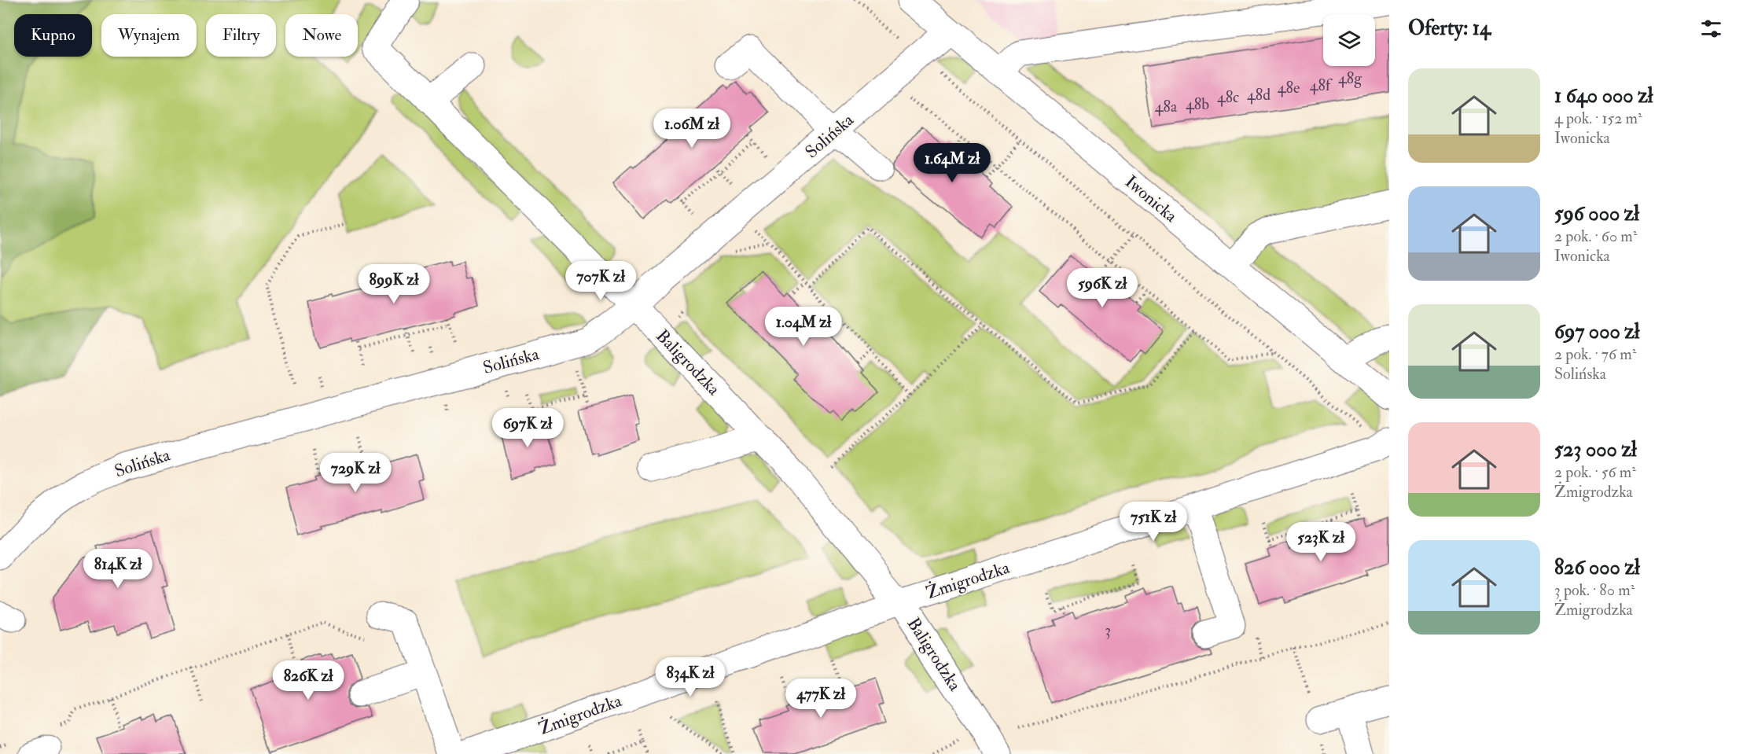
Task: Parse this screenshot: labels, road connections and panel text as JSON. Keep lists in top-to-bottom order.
{
  "streets": {
    "street": [
      "Solińska",
      "Iwonicka",
      "Baligrodzka",
      "Żmigrodzka"
    ]
  },
  "crossings": [
    ["Solińska", "Iwonicka"],
    ["Solińska", "Baligrodzka"],
    ["Baligrodzka", "Żmigrodzka"]
  ],
  "house_numbers": [
    "48g",
    "48f",
    "48e",
    "48d",
    "48c",
    "48b",
    "48a",
    "3"
  ],
  "page": {
    "heading": "Oferty: 14",
    "chip": [
      "Kupno",
      "Wynajem",
      "Filtry",
      "Nowe"
    ],
    "list": [
      {
        "name": "1 640 000 zł",
        "note": "4 pok. · 152 m² · Iwonicka"
      },
      {
        "name": "596 000 zł",
        "note": "2 pok. · 60 m² · Iwonicka"
      },
      {
        "name": "697 000 zł",
        "note": "2 pok. · 76 m² · Solińska"
      },
      {
        "name": "523 000 zł",
        "note": "2 pok. · 56 m² · Żmigrodzka"
      },
      {
        "name": "826 000 zł",
        "note": "3 pok. · 80 m² · Żmigrodzka"
      }
    ],
    "price": [
      "1.06M zł",
      "1.64M zł",
      "707K zł",
      "899K zł",
      "596K zł",
      "1.04M zł",
      "697K zł",
      "729K zł",
      "751K zł",
      "523K zł",
      "814K zł",
      "834K zł",
      "826K zł",
      "477K zł"
    ]
  }
}
